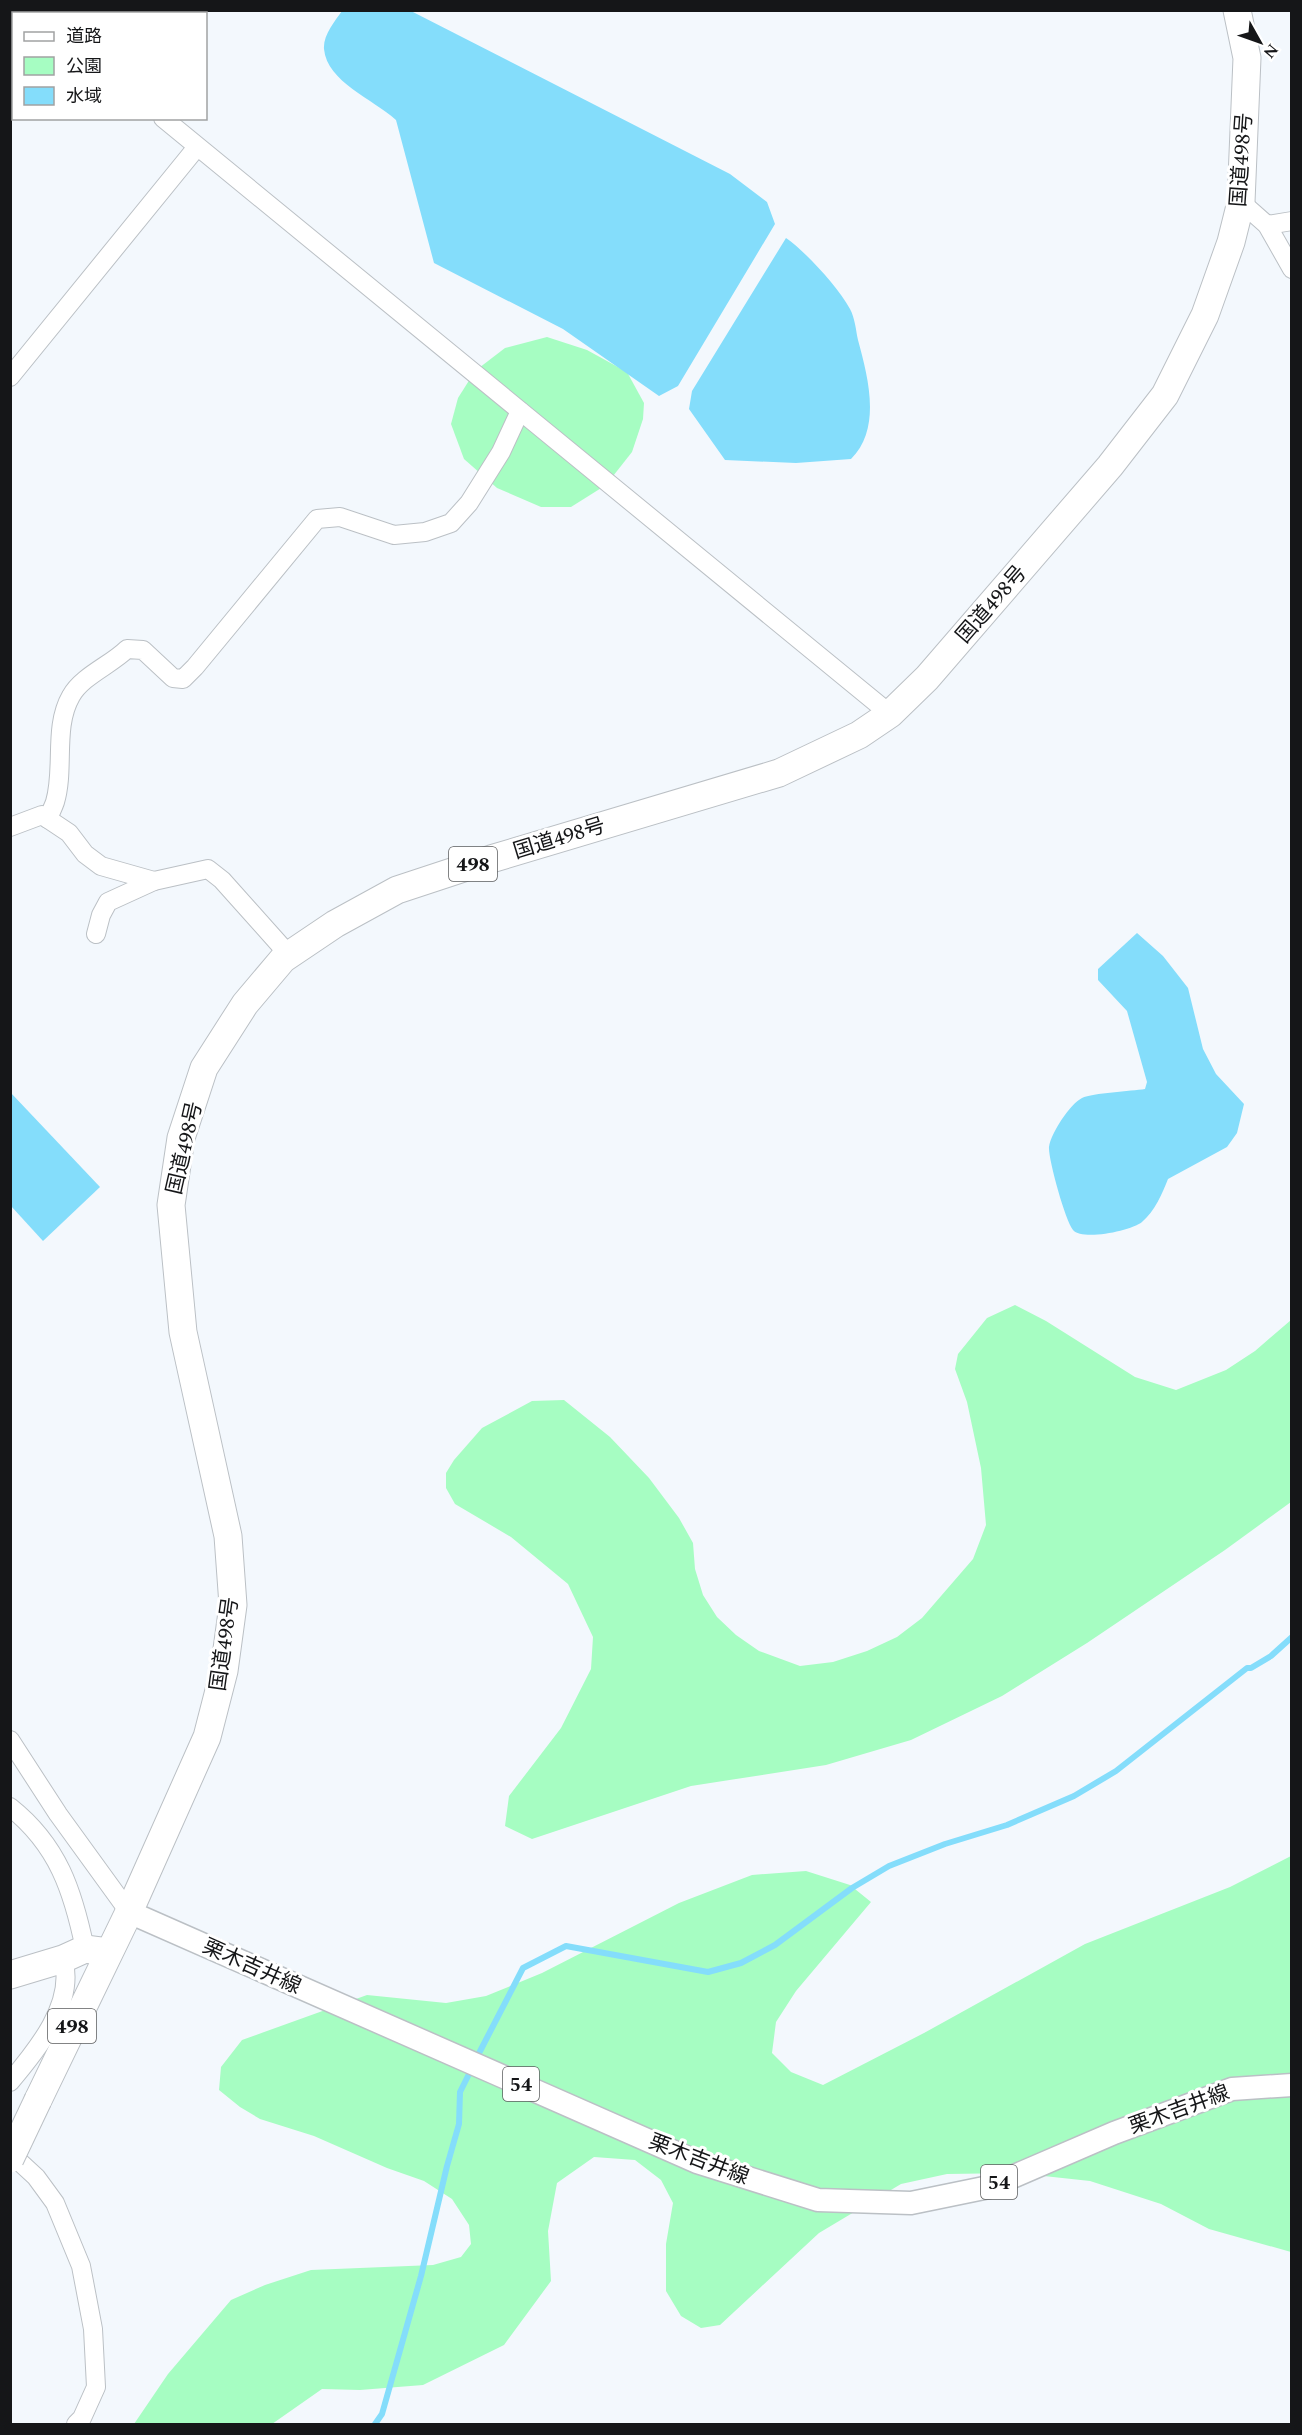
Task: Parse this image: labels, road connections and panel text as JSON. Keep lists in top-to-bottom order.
{
  "streets": {
    "highway": ["国道498号", "498"],
    "main road": ["栗木吉井線", "54"]
  },
  "crossings": [
    ["国道498号", "栗木吉井線"]
  ],
  "legend": ["道路", "公園", "水域"],
  "north": "bottom right"
}
